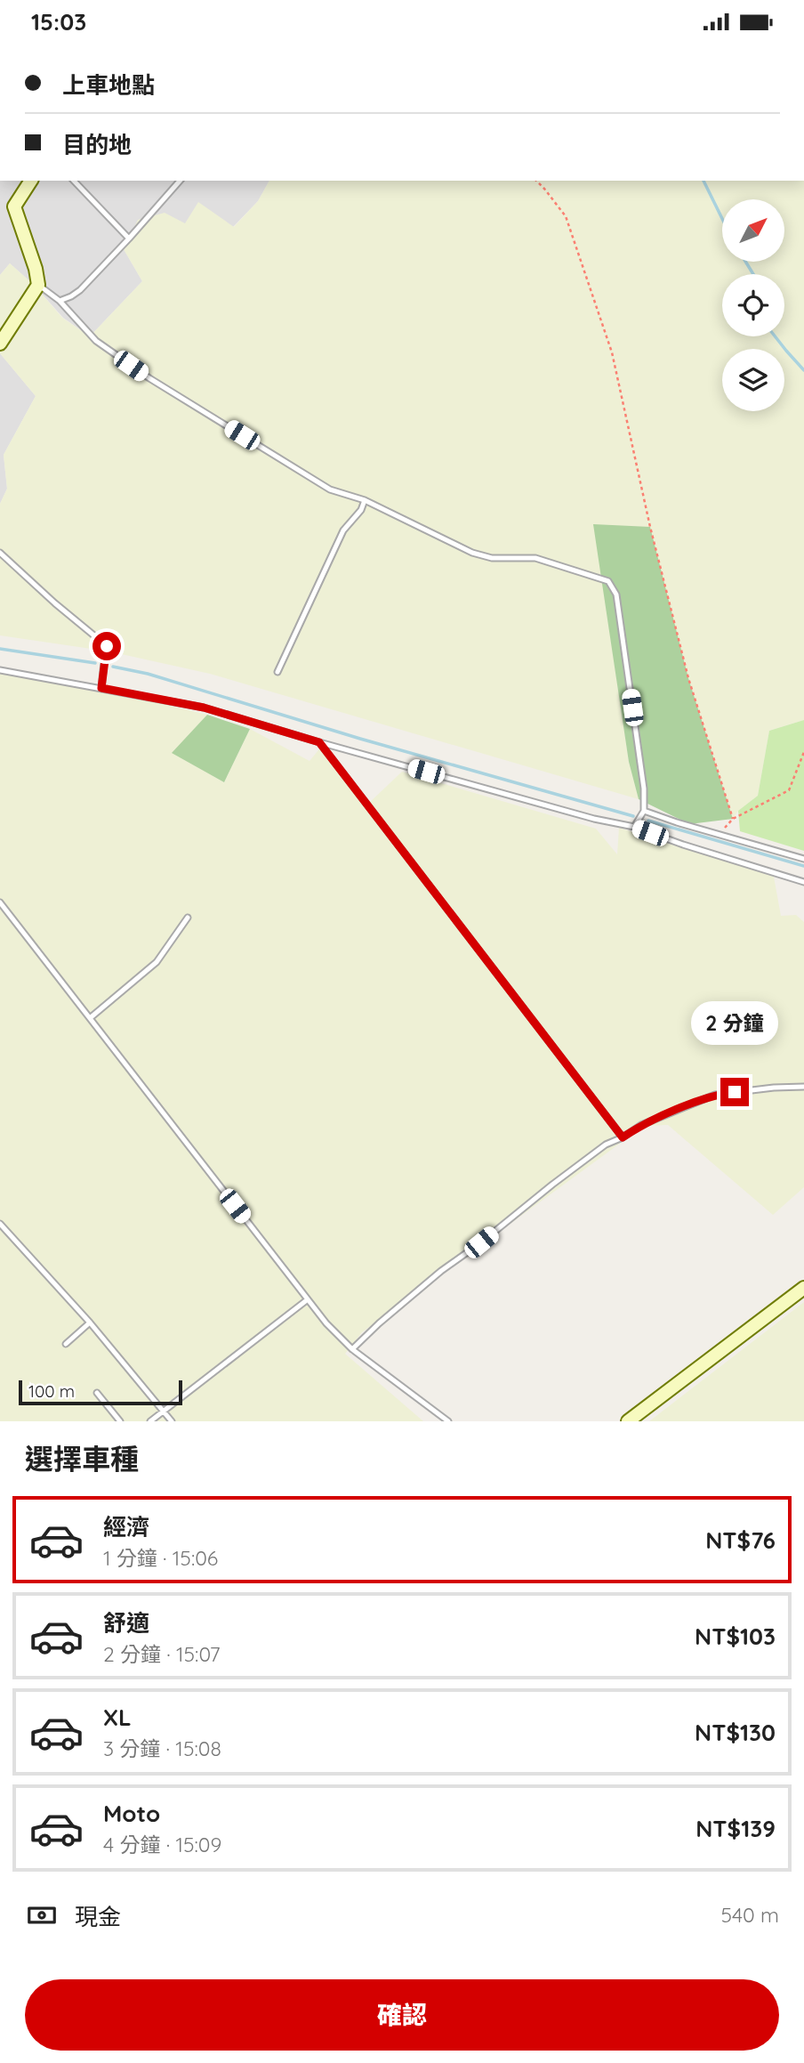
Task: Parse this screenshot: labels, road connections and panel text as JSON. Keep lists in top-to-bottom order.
{
  "scale_bar": "100 m",
  "north": "top right",
  "page": {
    "status": "15:03",
    "banner": ["上車地點", "目的地"],
    "bubble": "2 分鐘",
    "scale": "100 m",
    "heading": "選擇車種",
    "list": [
      {
        "name": "經濟",
        "note": "1 分鐘 · 15:06",
        "value": "NT$76"
      },
      {
        "name": "舒適",
        "note": "2 分鐘 · 15:07",
        "value": "NT$103"
      },
      {
        "name": "XL",
        "note": "3 分鐘 · 15:08",
        "value": "NT$130"
      },
      {
        "name": "Moto",
        "note": "4 分鐘 · 15:09",
        "value": "NT$139"
      }
    ],
    "pay": ["現金", "540 m"],
    "buttons": "確認"
  }
}
